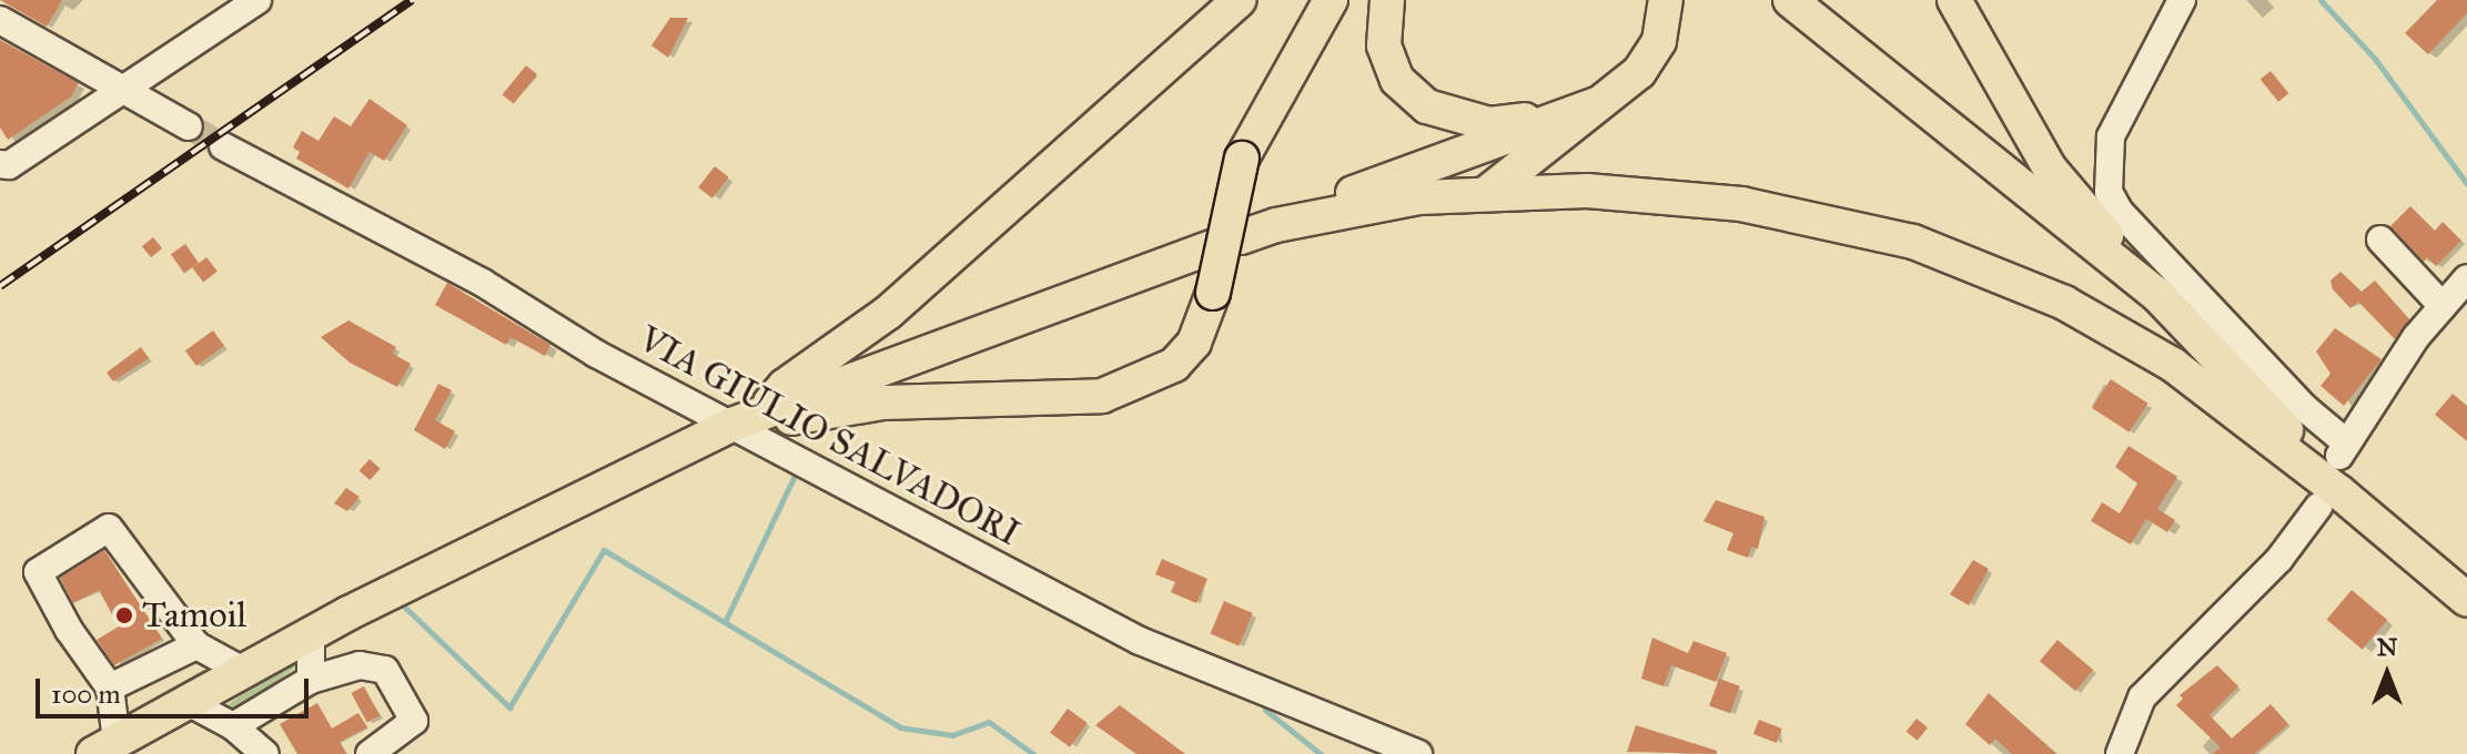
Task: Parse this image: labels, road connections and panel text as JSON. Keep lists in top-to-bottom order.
{
  "streets": {
    "street": ["VIA GIULIO SALVADORI"]
  },
  "places": ["Tamoil"],
  "scale_bar": "100 m",
  "north": "top"
}
